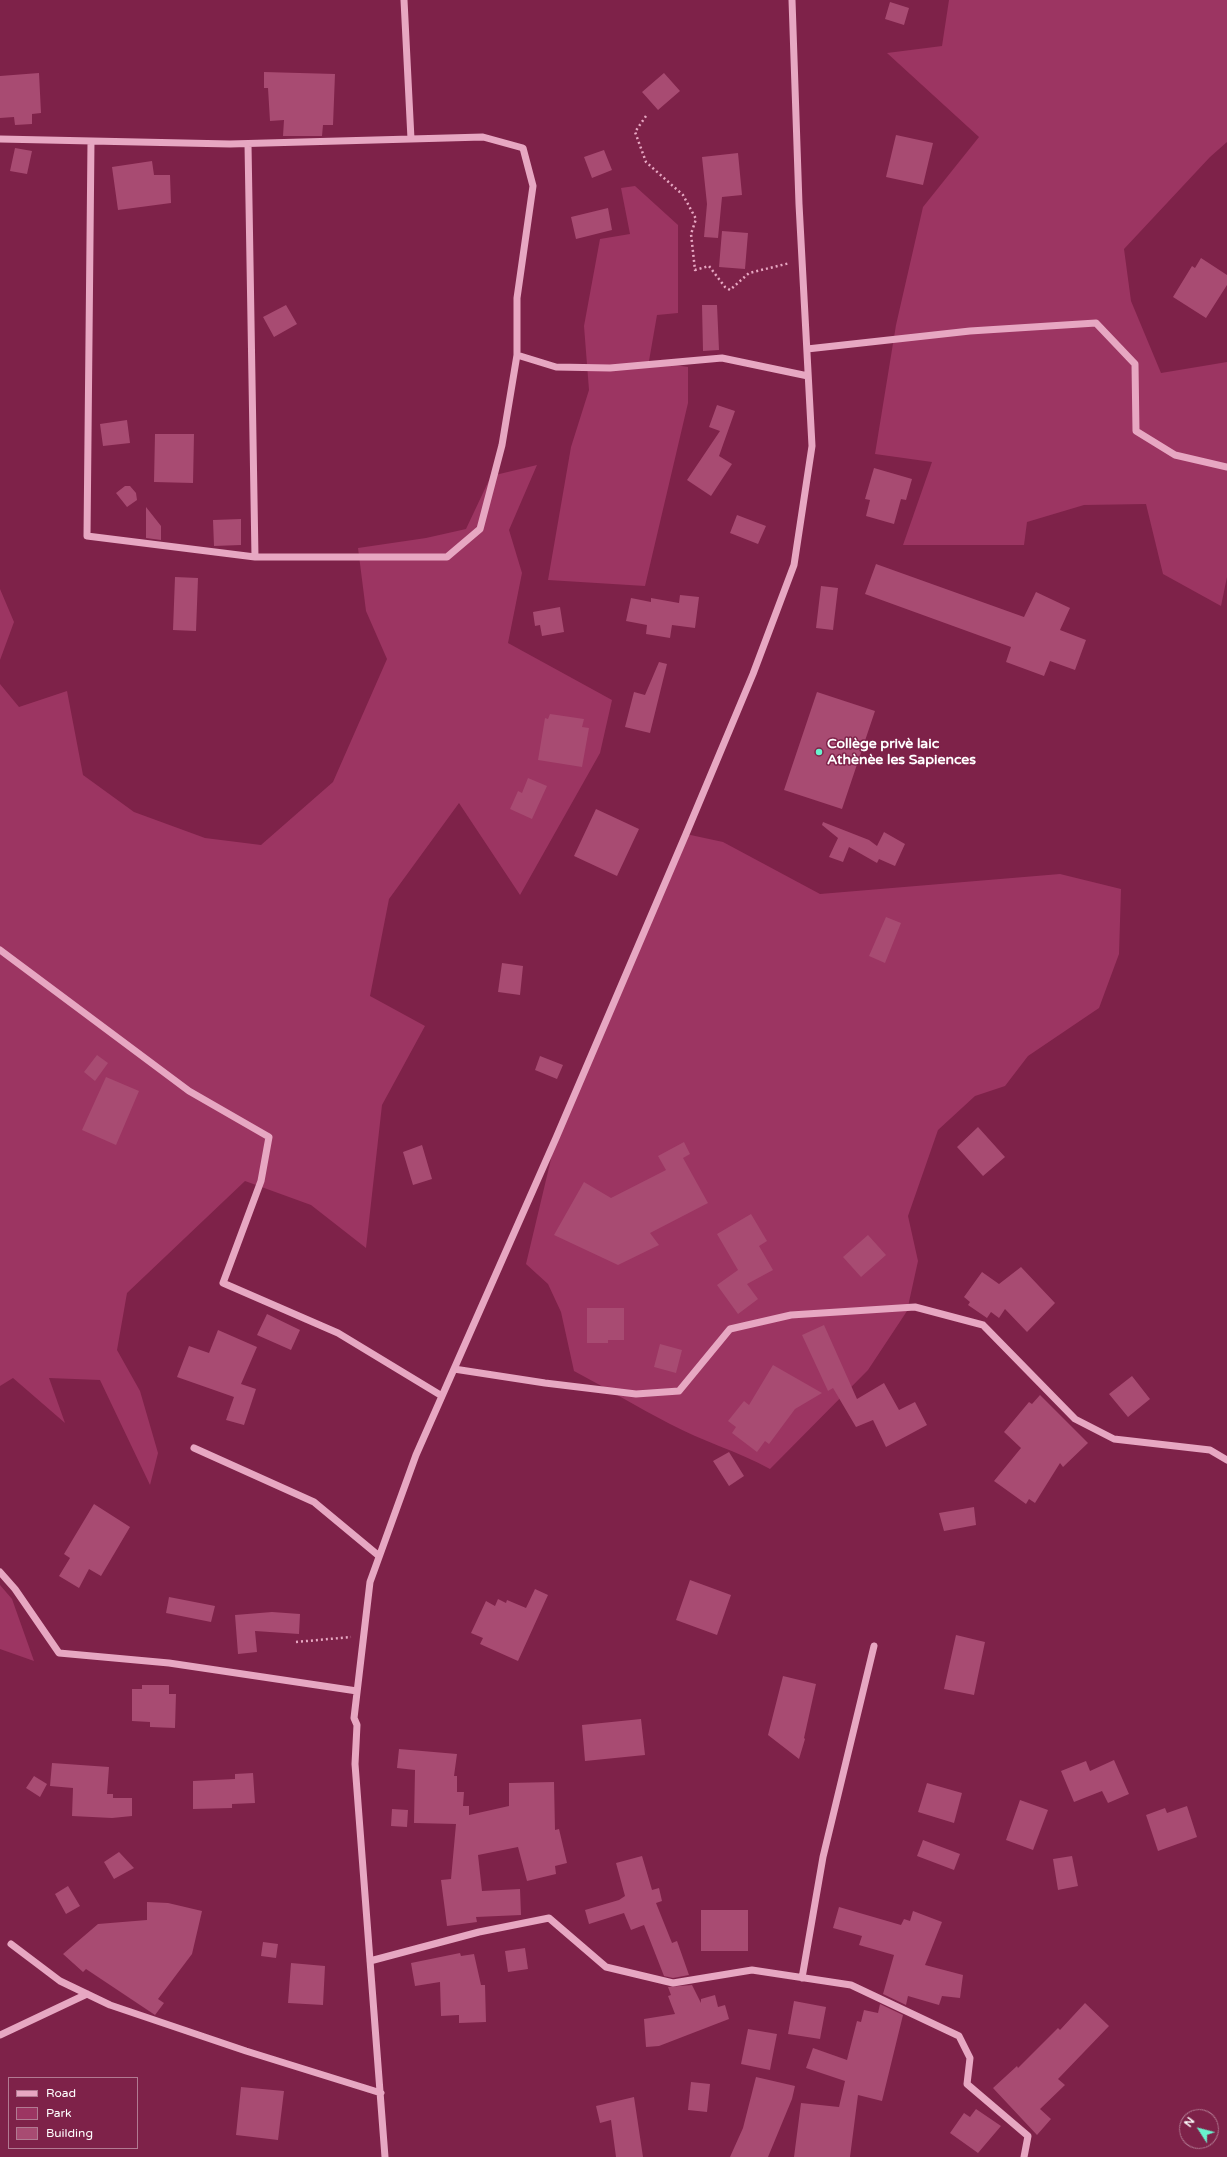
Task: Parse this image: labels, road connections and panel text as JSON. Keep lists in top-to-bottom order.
{
  "places": ["Collège privè laic Athènèe les Sapiences"],
  "legend": ["Road", "Park", "Building"],
  "north": "top left"
}
